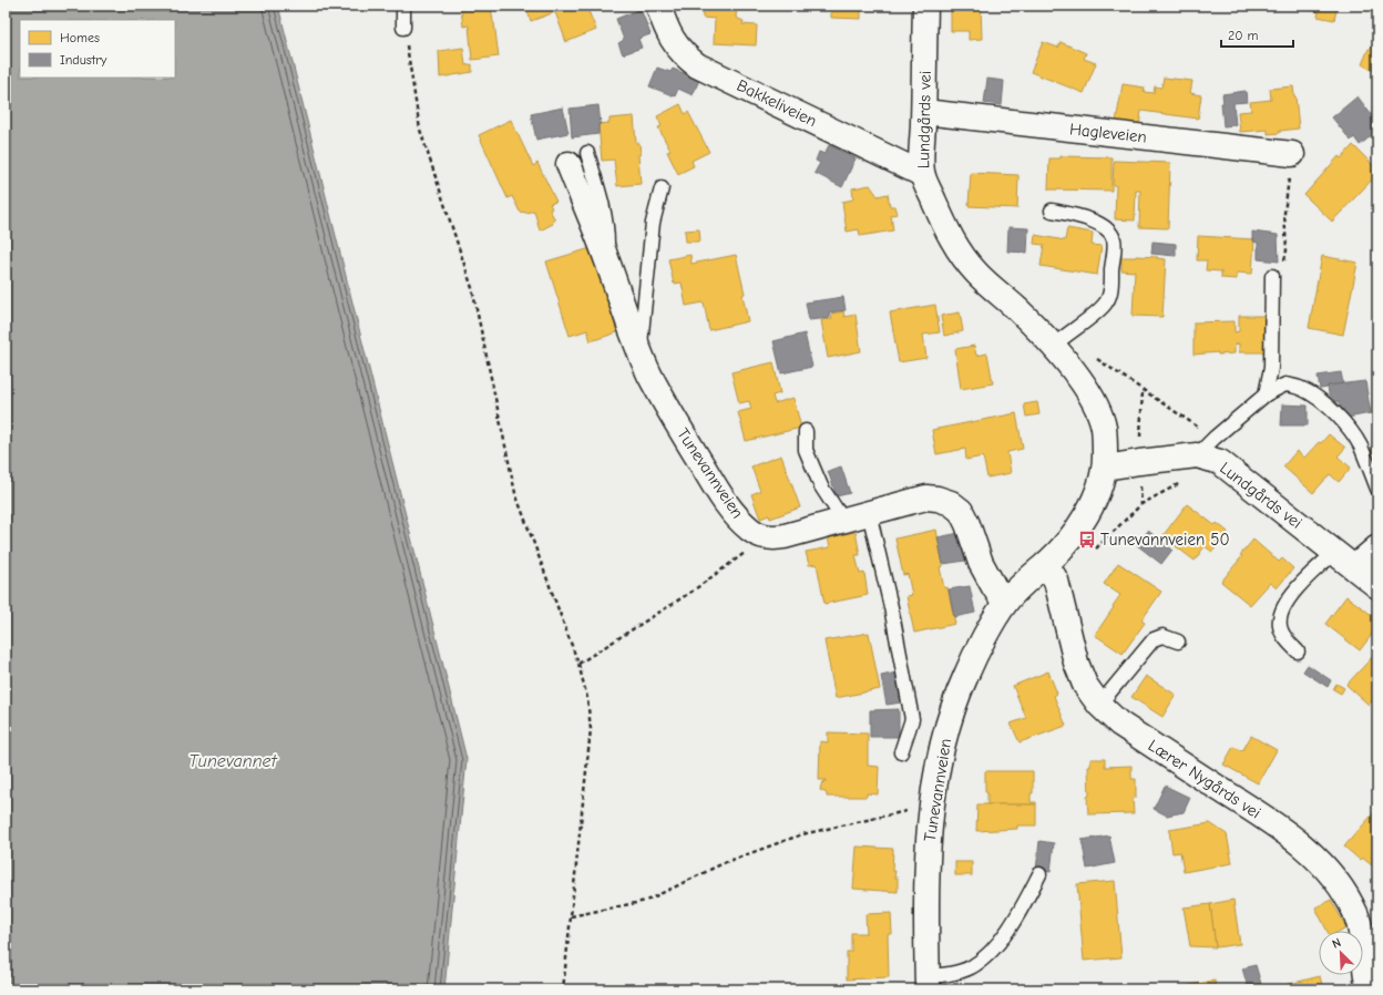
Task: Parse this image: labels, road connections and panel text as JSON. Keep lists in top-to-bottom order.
{
  "streets": {
    "street": [
      "Bakkeliveien",
      "Lundgårds vei",
      "Hagleveien",
      "Tunevannveien",
      "Lærer Nygårds vei"
    ]
  },
  "crossings": [
    ["Bakkeliveien", "Lundgårds vei"],
    ["Lundgårds vei", "Hagleveien"],
    ["Lundgårds vei", "Tunevannveien"],
    ["Tunevannveien", "Lærer Nygårds vei"]
  ],
  "water": ["Tunevannet"],
  "places": {
    "bus stop": ["Tunevannveien 50"]
  },
  "legend": ["Homes", "Industry"],
  "scale_bar": "20 m",
  "north": "top left"
}
